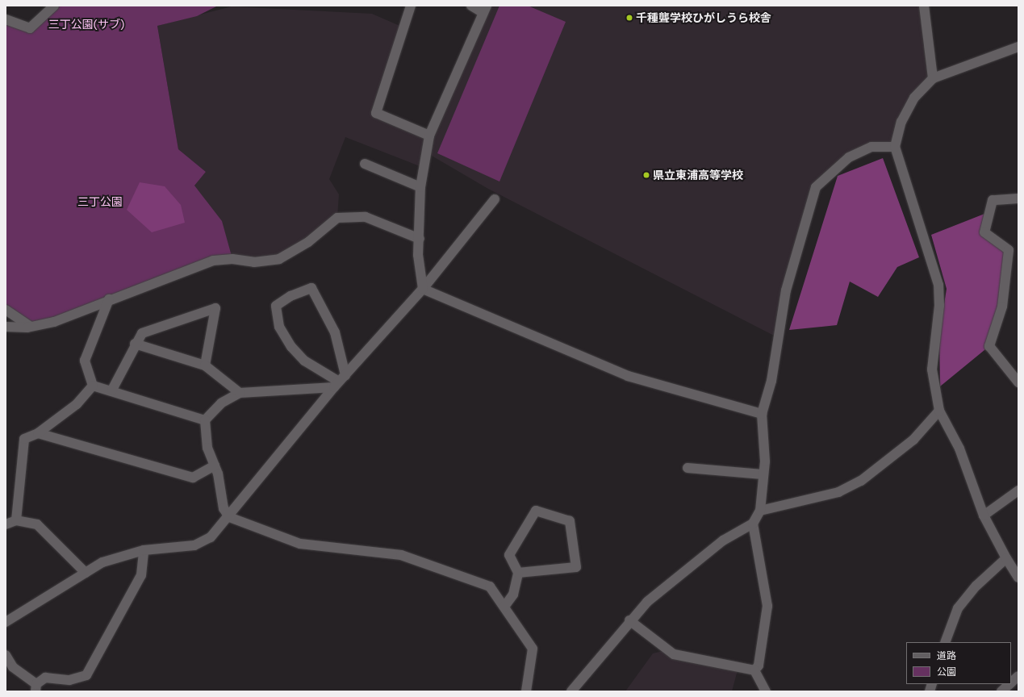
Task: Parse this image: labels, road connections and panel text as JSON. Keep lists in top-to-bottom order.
{
  "parks": ["三丁公園(サブ)", "三丁公園"],
  "places": ["千種聾学校ひがしうら校舎", "県立東浦高等学校"],
  "legend": ["道路", "公園"]
}
